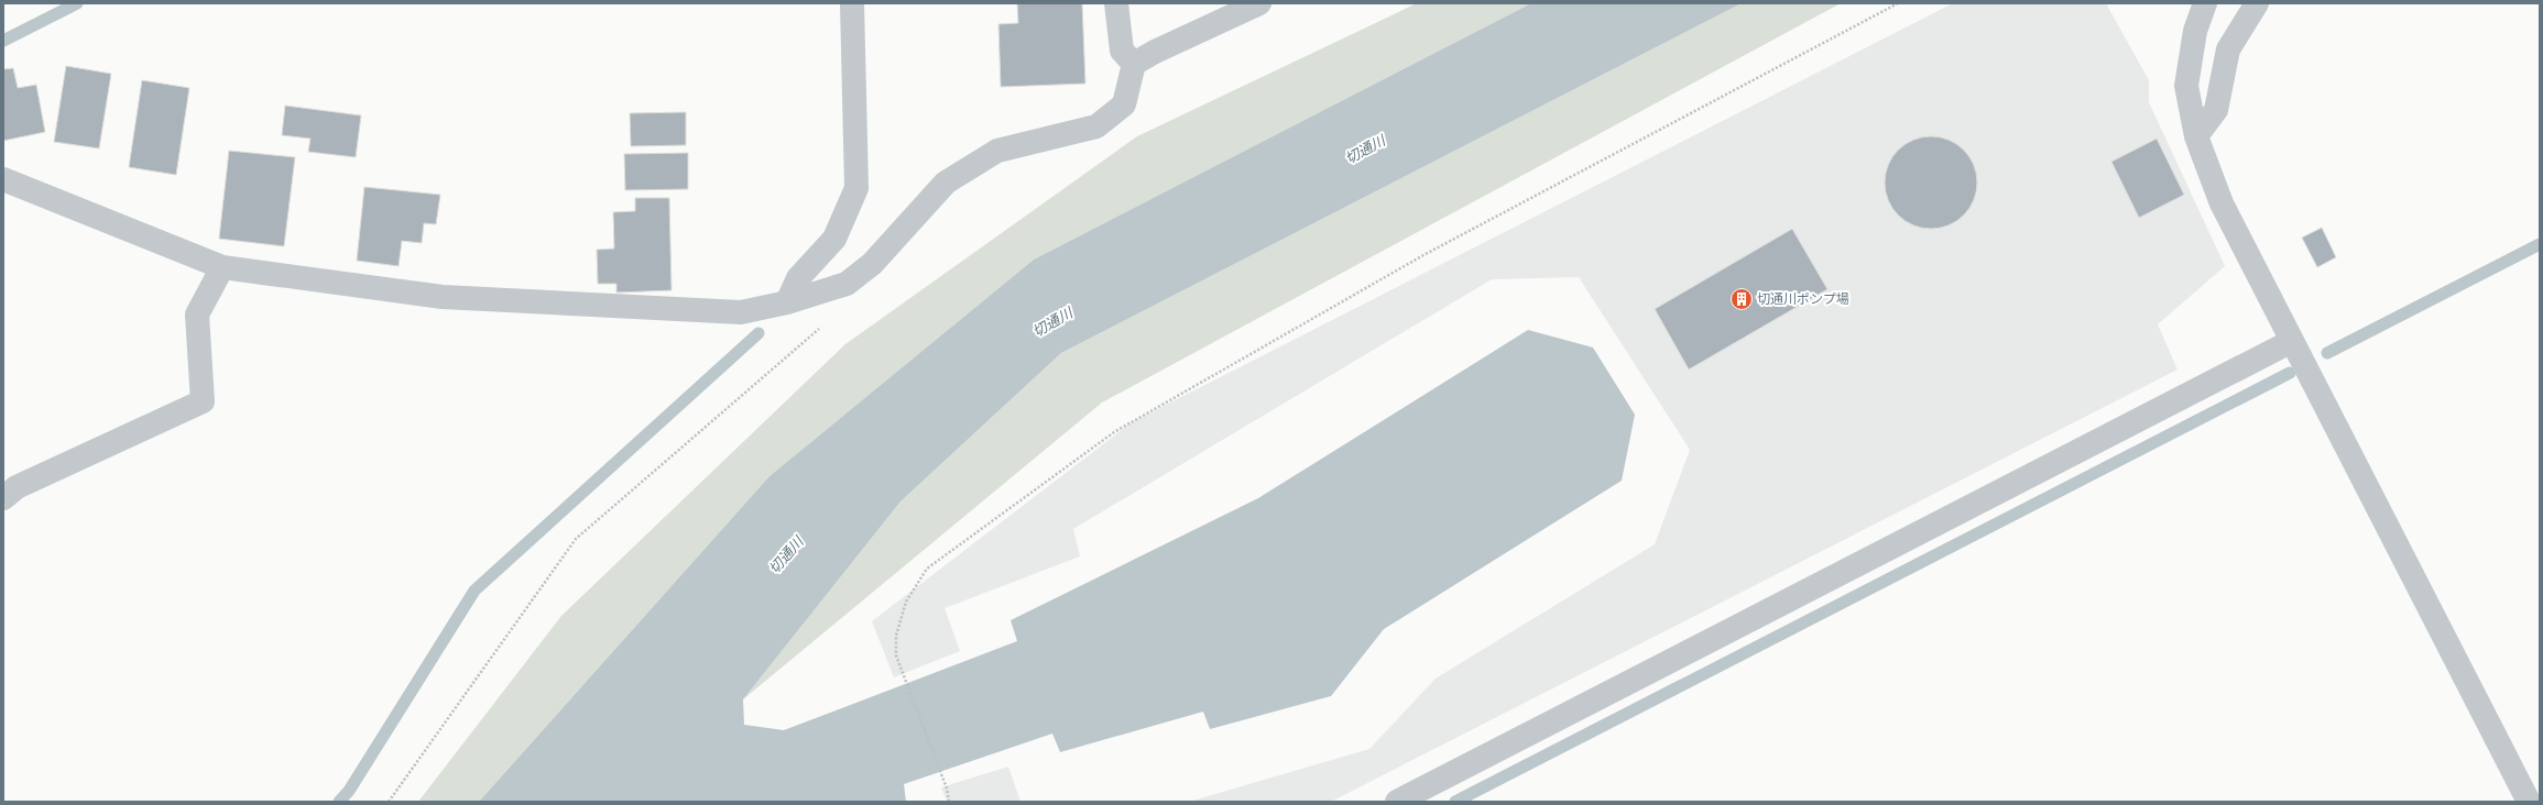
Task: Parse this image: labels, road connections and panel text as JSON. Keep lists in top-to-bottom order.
{
  "water": ["切通川"],
  "places": {
    "building": ["切通川ポンプ場"]
  }
}
